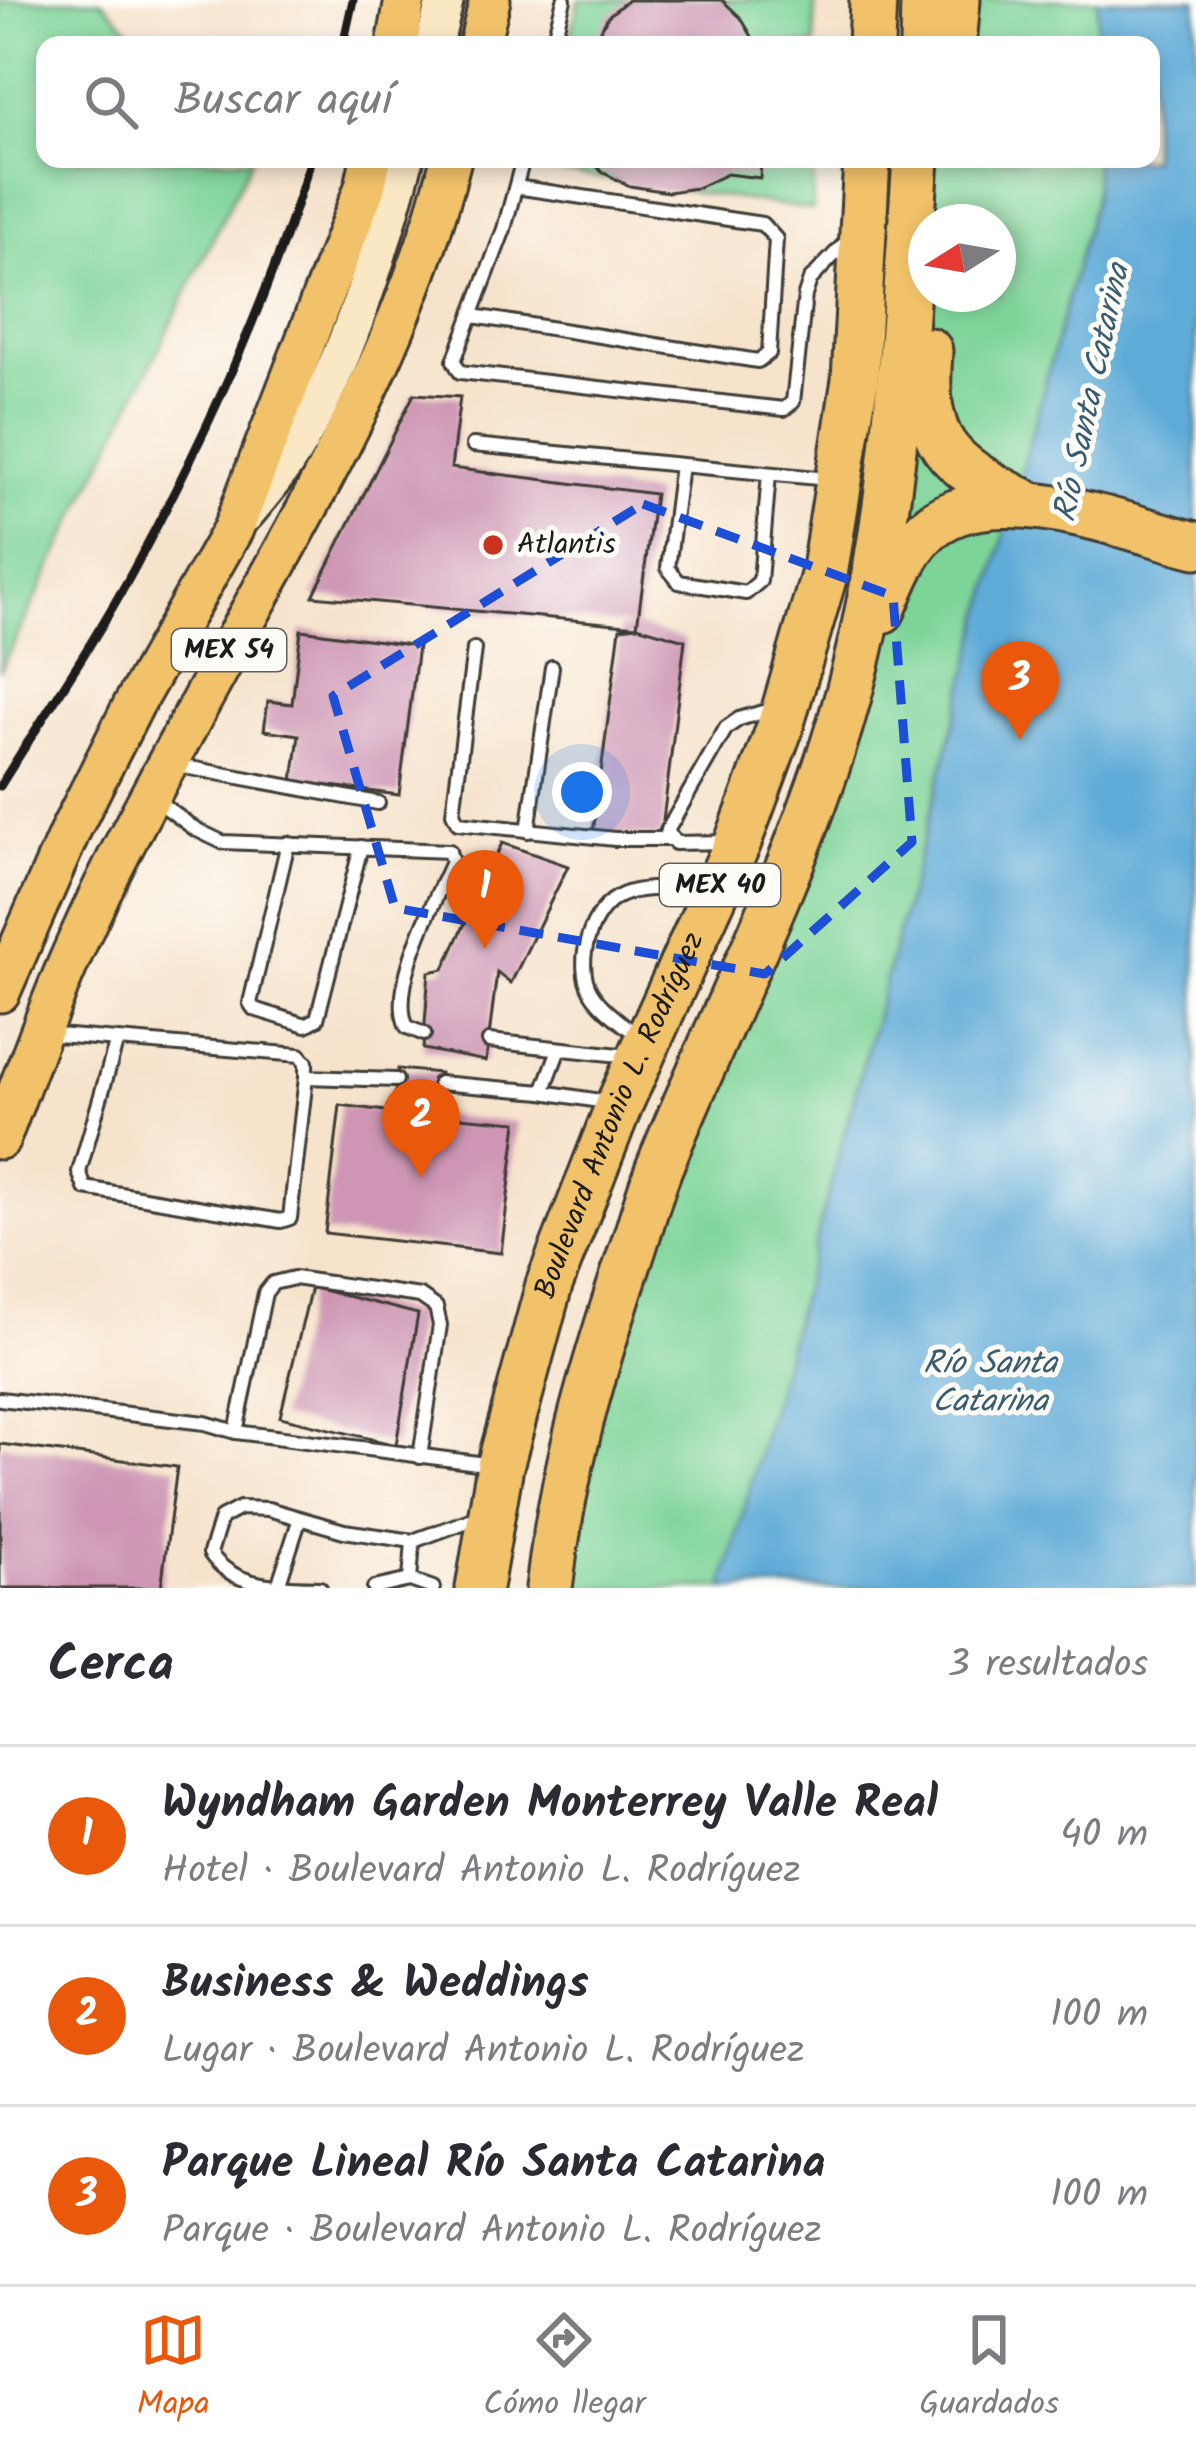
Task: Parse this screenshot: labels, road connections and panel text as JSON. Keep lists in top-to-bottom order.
{
  "streets": {
    "highway": ["MEX 40", "Boulevard Antonio L. Rodríguez"],
    "main road": ["MEX 54"]
  },
  "water": ["Río Santa Catarina"],
  "places": ["Atlantis"],
  "north": "left",
  "page": {
    "search": "Buscar aquí",
    "pins": ["3", "1", "2"],
    "heading": ["Cerca", "3 resultados"],
    "list": [
      {
        "mark": "1",
        "name": "Wyndham Garden Monterrey Valle Real",
        "note": "Hotel · Boulevard Antonio L. Rodríguez",
        "value": "40 m"
      },
      {
        "mark": "2",
        "name": "Business & Weddings",
        "note": "Lugar · Boulevard Antonio L. Rodríguez",
        "value": "100 m"
      },
      {
        "mark": "3",
        "name": "Parque Lineal Río Santa Catarina",
        "note": "Parque · Boulevard Antonio L. Rodríguez",
        "value": "100 m"
      }
    ],
    "nav": ["Mapa", "Cómo llegar", "Guardados"]
  }
}
